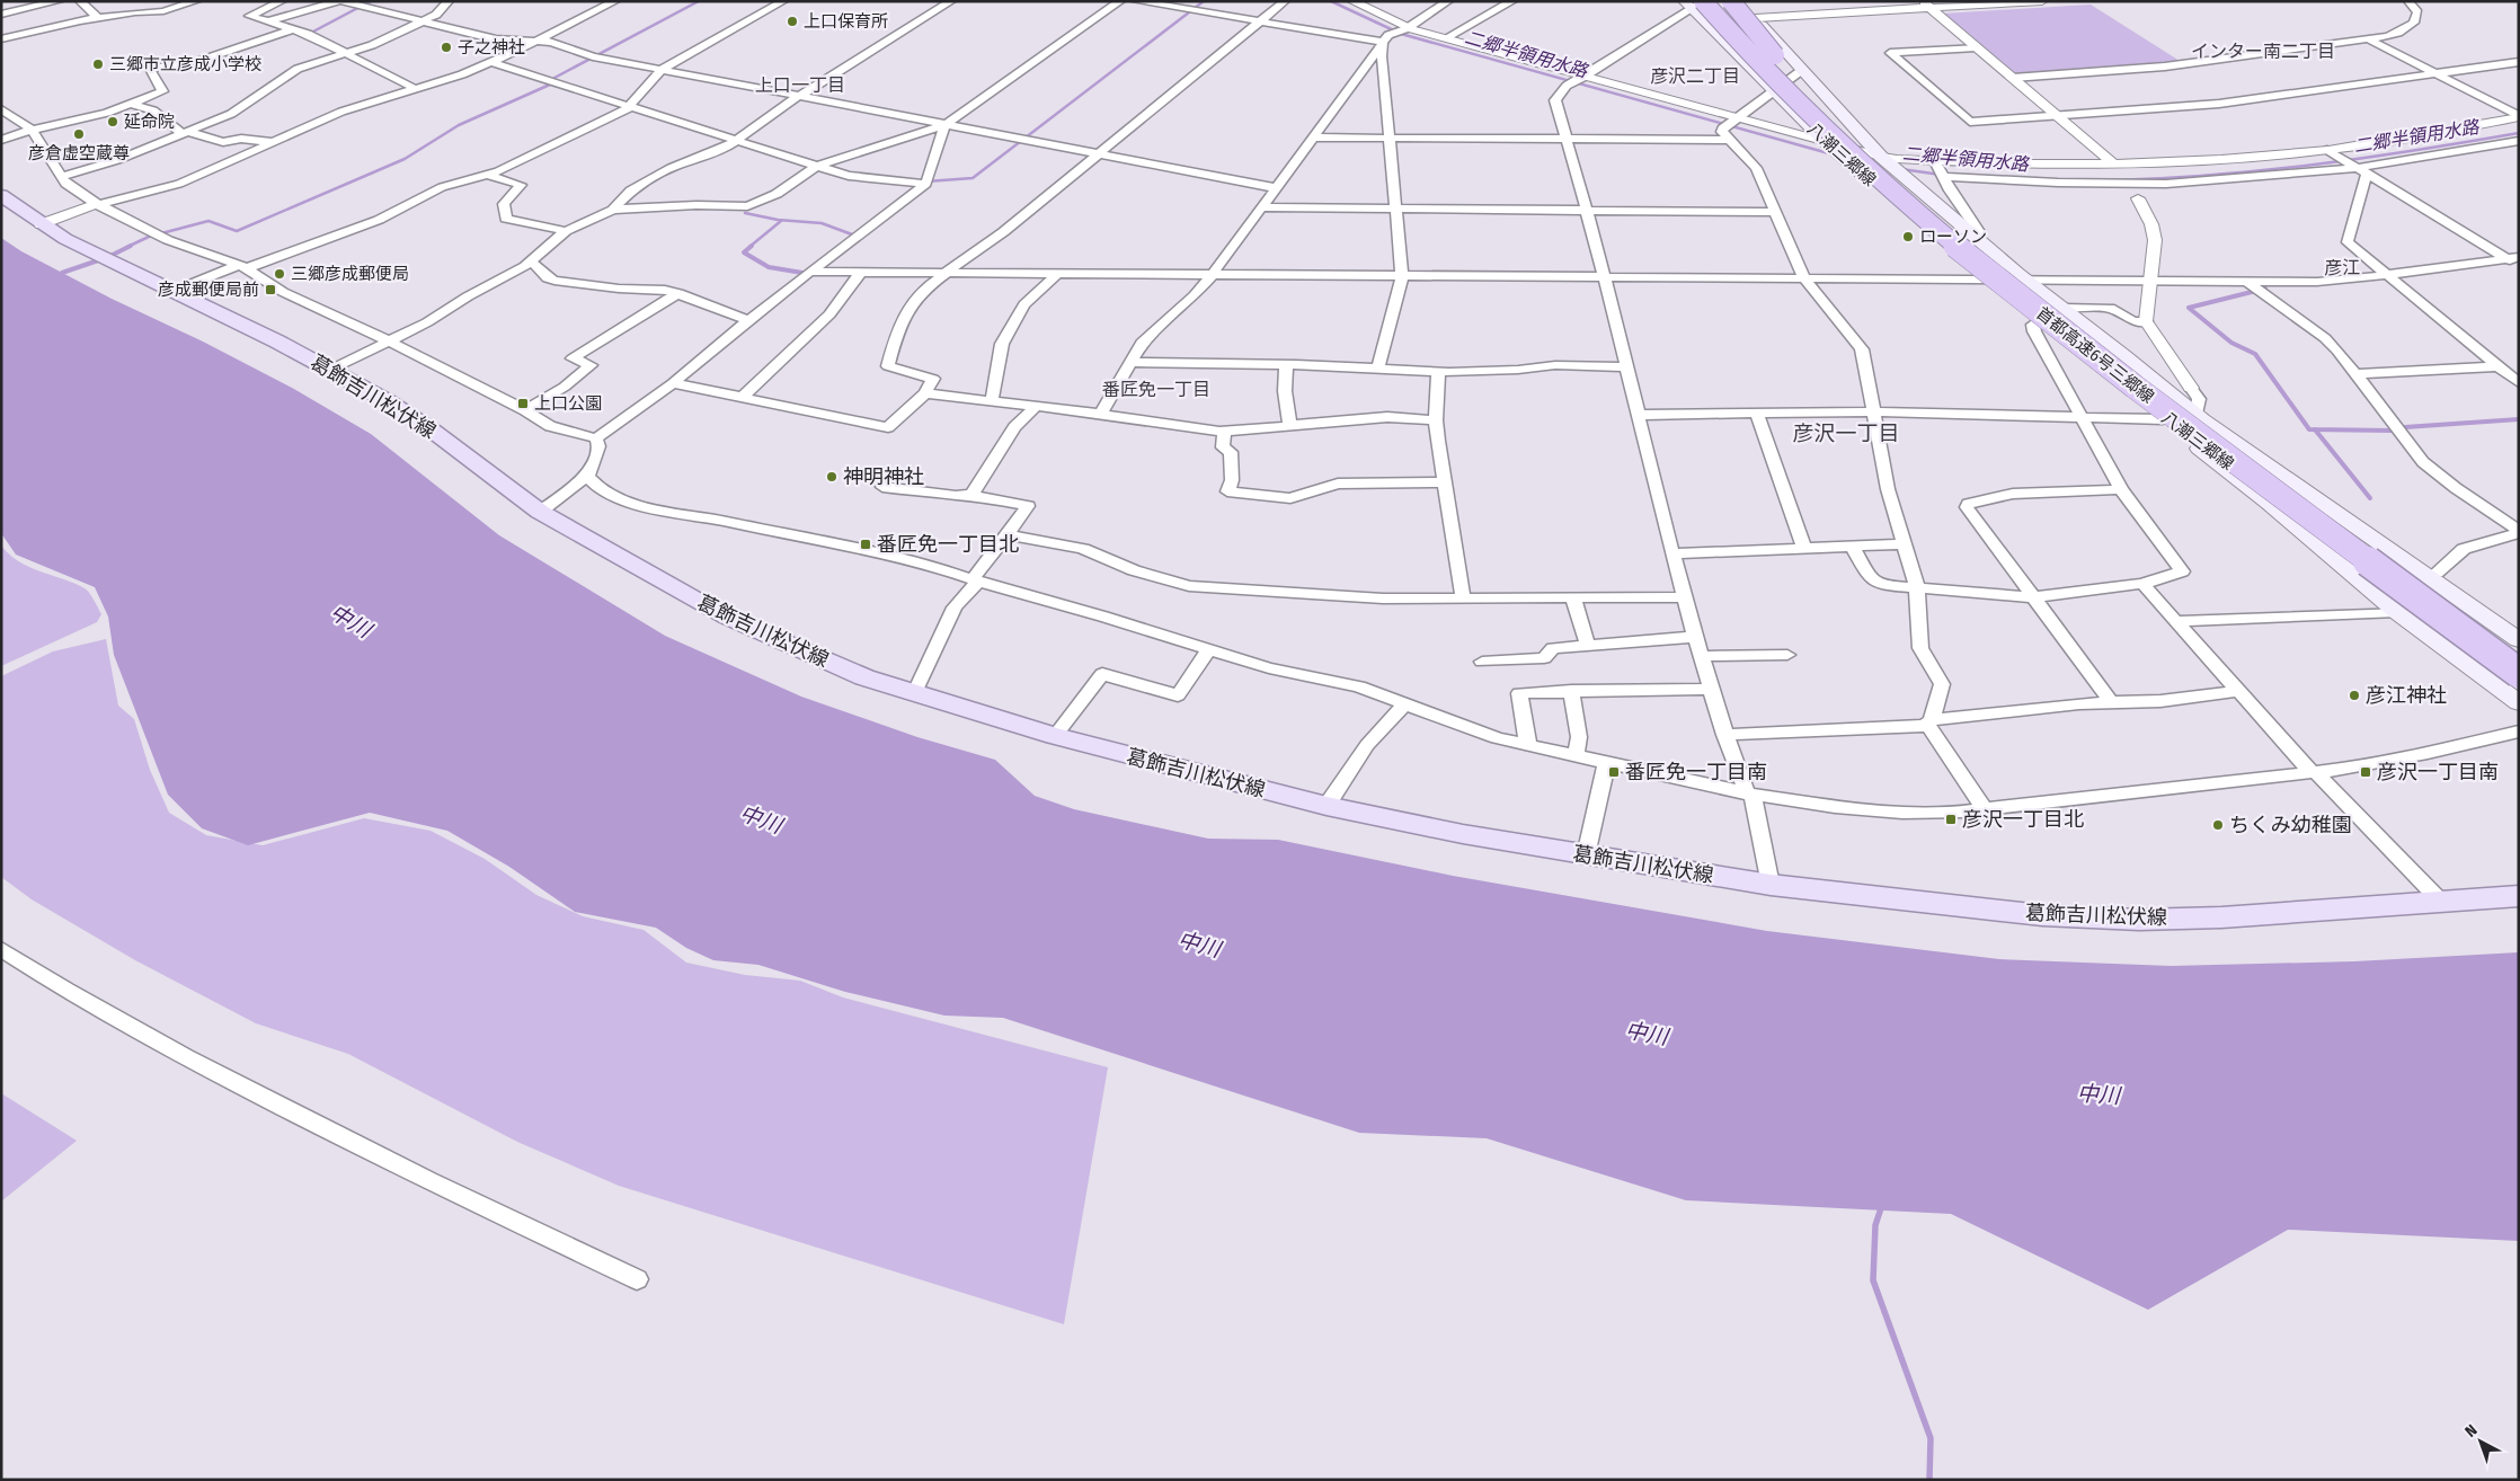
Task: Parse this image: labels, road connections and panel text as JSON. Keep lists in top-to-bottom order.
{
  "streets": {
    "highway": ["首都高速6号三郷線"],
    "main road": ["八潮三郷線", "葛飾吉川松伏線"]
  },
  "crossings": [
    ["八潮三郷線", "首都高速6号三郷線"]
  ],
  "districts": [
    "インター南二丁目",
    "彦沢二丁目",
    "上口一丁目",
    "彦江",
    "番匠免一丁目",
    "彦沢一丁目"
  ],
  "water": ["二郷半領用水路", "中川"],
  "places": {
    "other": [
      "上口保育所",
      "子之神社",
      "三郷市立彦成小学校",
      "延命院",
      "彦倉虚空蔵尊",
      "ローソン",
      "三郷彦成郵便局",
      "神明神社",
      "彦江神社",
      "ちくみ幼稚園"
    ],
    "transit": [
      "彦成郵便局前",
      "上口公園",
      "番匠免一丁目北",
      "番匠免一丁目南",
      "彦沢一丁目南",
      "彦沢一丁目北"
    ]
  },
  "north": "top left"
}
